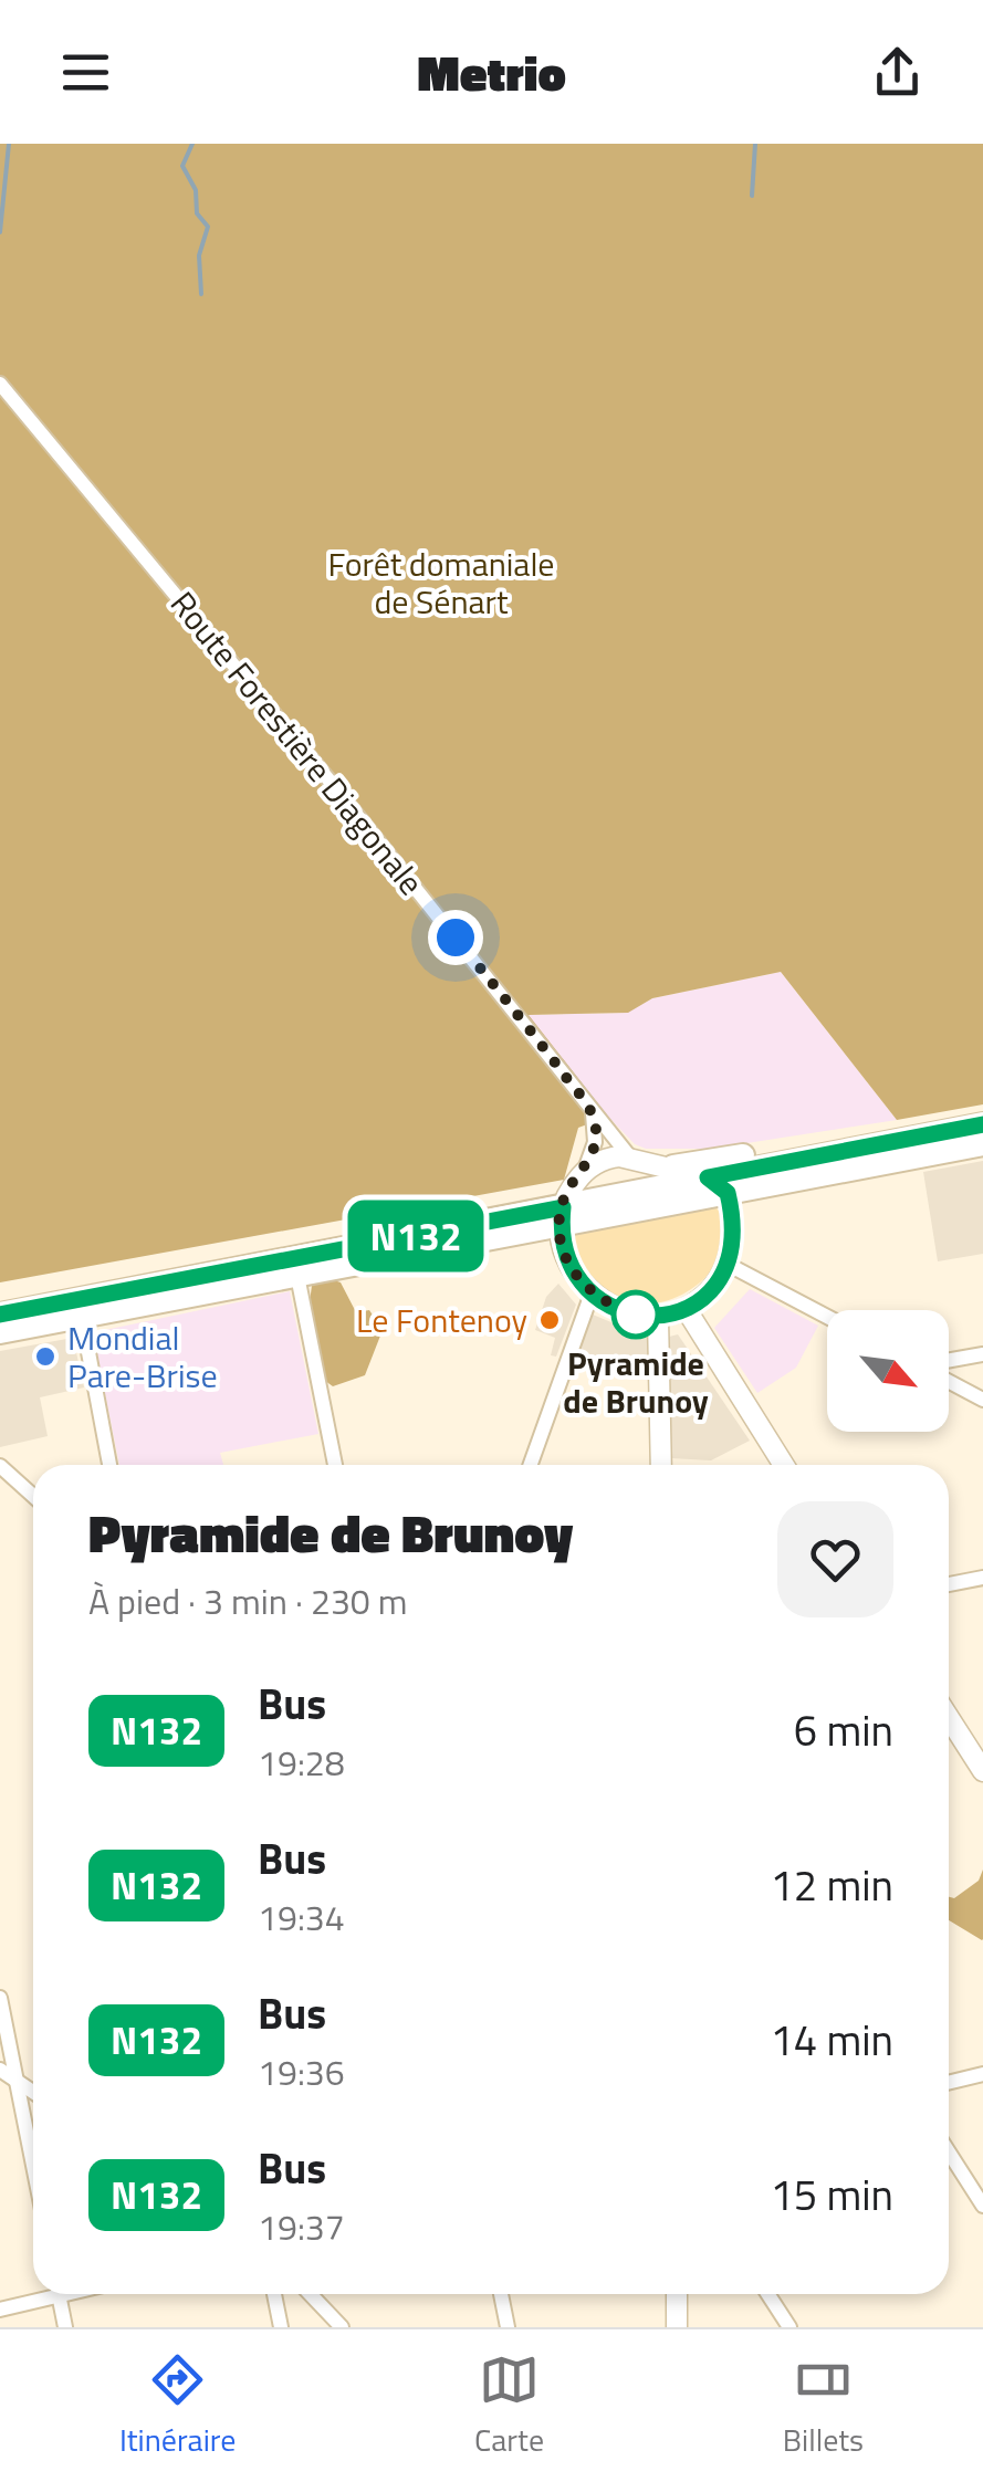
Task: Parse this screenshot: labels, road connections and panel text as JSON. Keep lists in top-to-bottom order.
{
  "streets": {
    "street": ["Route Forestière Diagonale"]
  },
  "parks": ["Forêt domaniale de Sénart"],
  "places": ["Pyramide de Brunoy", "Le Fontenoy", "Mondial Pare-Brise"],
  "lines": ["bus line N132"],
  "north": "bottom right",
  "page": {
    "header": "Metrio",
    "on_map": "N132",
    "heading": ["Pyramide de Brunoy", "À pied · 3 min · 230 m"],
    "list": [
      {
        "mark": "N132",
        "name": "Bus",
        "note": "19:28",
        "value": "6 min"
      },
      {
        "mark": "N132",
        "name": "Bus",
        "note": "19:34",
        "value": "12 min"
      },
      {
        "mark": "N132",
        "name": "Bus",
        "note": "19:36",
        "value": "14 min"
      },
      {
        "mark": "N132",
        "name": "Bus",
        "note": "19:37",
        "value": "15 min"
      }
    ],
    "tabs": ["Itinéraire", "Carte", "Billets"]
  }
}
